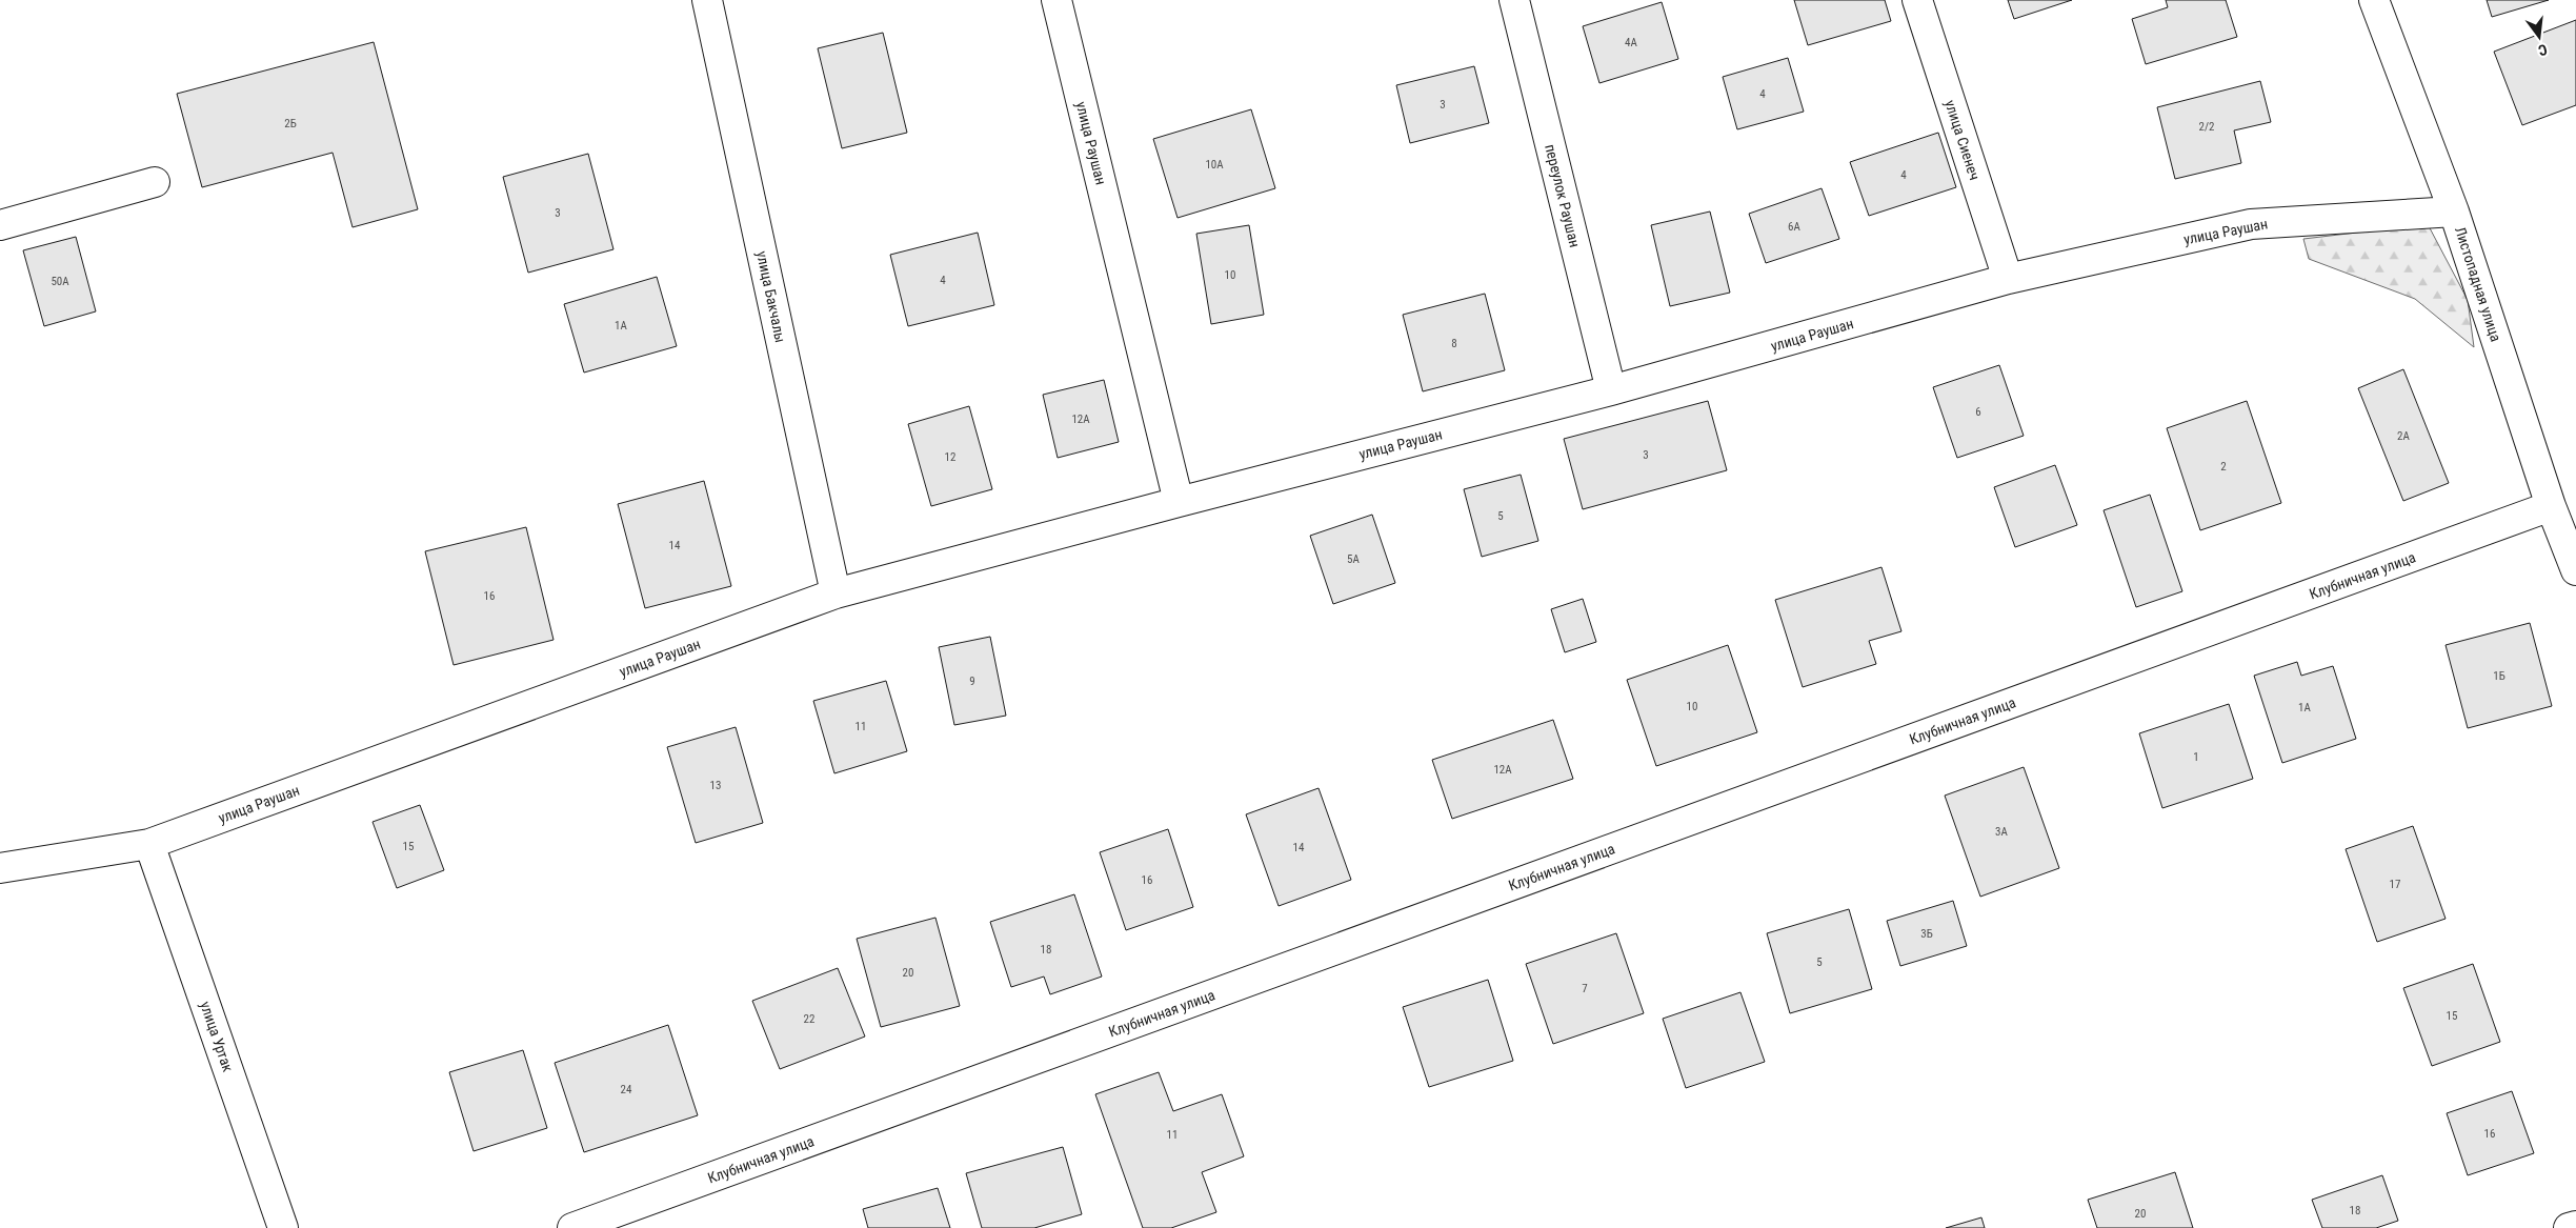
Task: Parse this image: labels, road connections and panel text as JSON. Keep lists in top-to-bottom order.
{
  "streets": {
    "street": [
      "улица Сиенеч",
      "улица Раушан",
      "переулок Раушан",
      "Листопадная улица",
      "улица Бакчалы",
      "Клубничная улица",
      "улица Уртак"
    ]
  },
  "crossings": [
    ["улица Сиенеч", "улица Раушан"],
    ["улица Раушан", "переулок Раушан"],
    ["улица Раушан", "Листопадная улица"],
    ["улица Раушан", "улица Бакчалы"],
    ["улица Раушан", "улица Уртак"],
    ["Листопадная улица", "Клубничная улица"]
  ],
  "house_numbers": [
    "4А",
    "4",
    "3",
    "2Б",
    "2/2",
    "10А",
    "4",
    "3",
    "6А",
    "10",
    "4",
    "50А",
    "1А",
    "8",
    "6",
    "12А",
    "2А",
    "3",
    "12",
    "2",
    "5",
    "14",
    "5А",
    "16",
    "1Б",
    "9",
    "10",
    "1А",
    "11",
    "1",
    "12А",
    "13",
    "3А",
    "15",
    "14",
    "16",
    "17",
    "3Б",
    "18",
    "5",
    "20",
    "7",
    "15",
    "22",
    "24",
    "16",
    "11",
    "18",
    "20"
  ],
  "north": "bottom"
}
